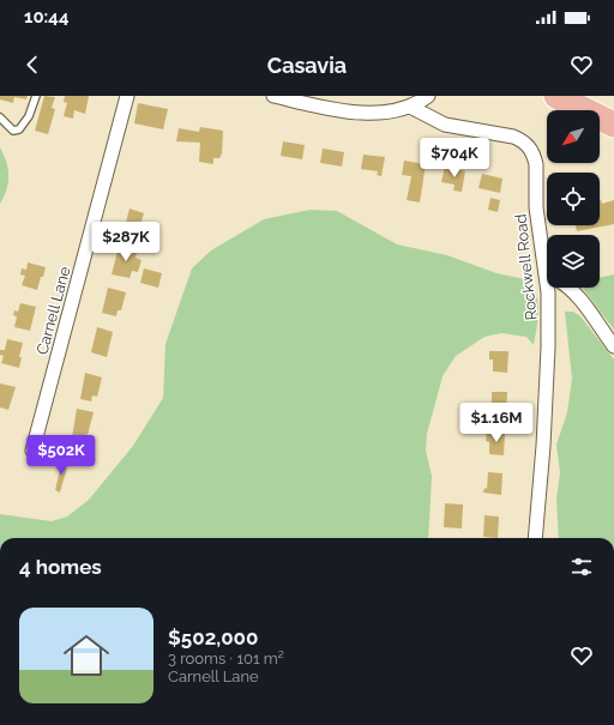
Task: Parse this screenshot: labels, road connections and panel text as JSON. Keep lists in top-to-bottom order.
{
  "streets": {
    "street": ["Rockwell Road", "Carnell Lane"]
  },
  "north": "bottom left",
  "page": {
    "status": "10:44",
    "header": "Casavia",
    "price": [
      "$704K",
      "$287K",
      "$1.16M",
      "$502K"
    ],
    "heading": "4 homes",
    "list": [
      {
        "name": "$502,000",
        "note": "3 rooms · 101 m² · Carnell Lane"
      }
    ]
  }
}
